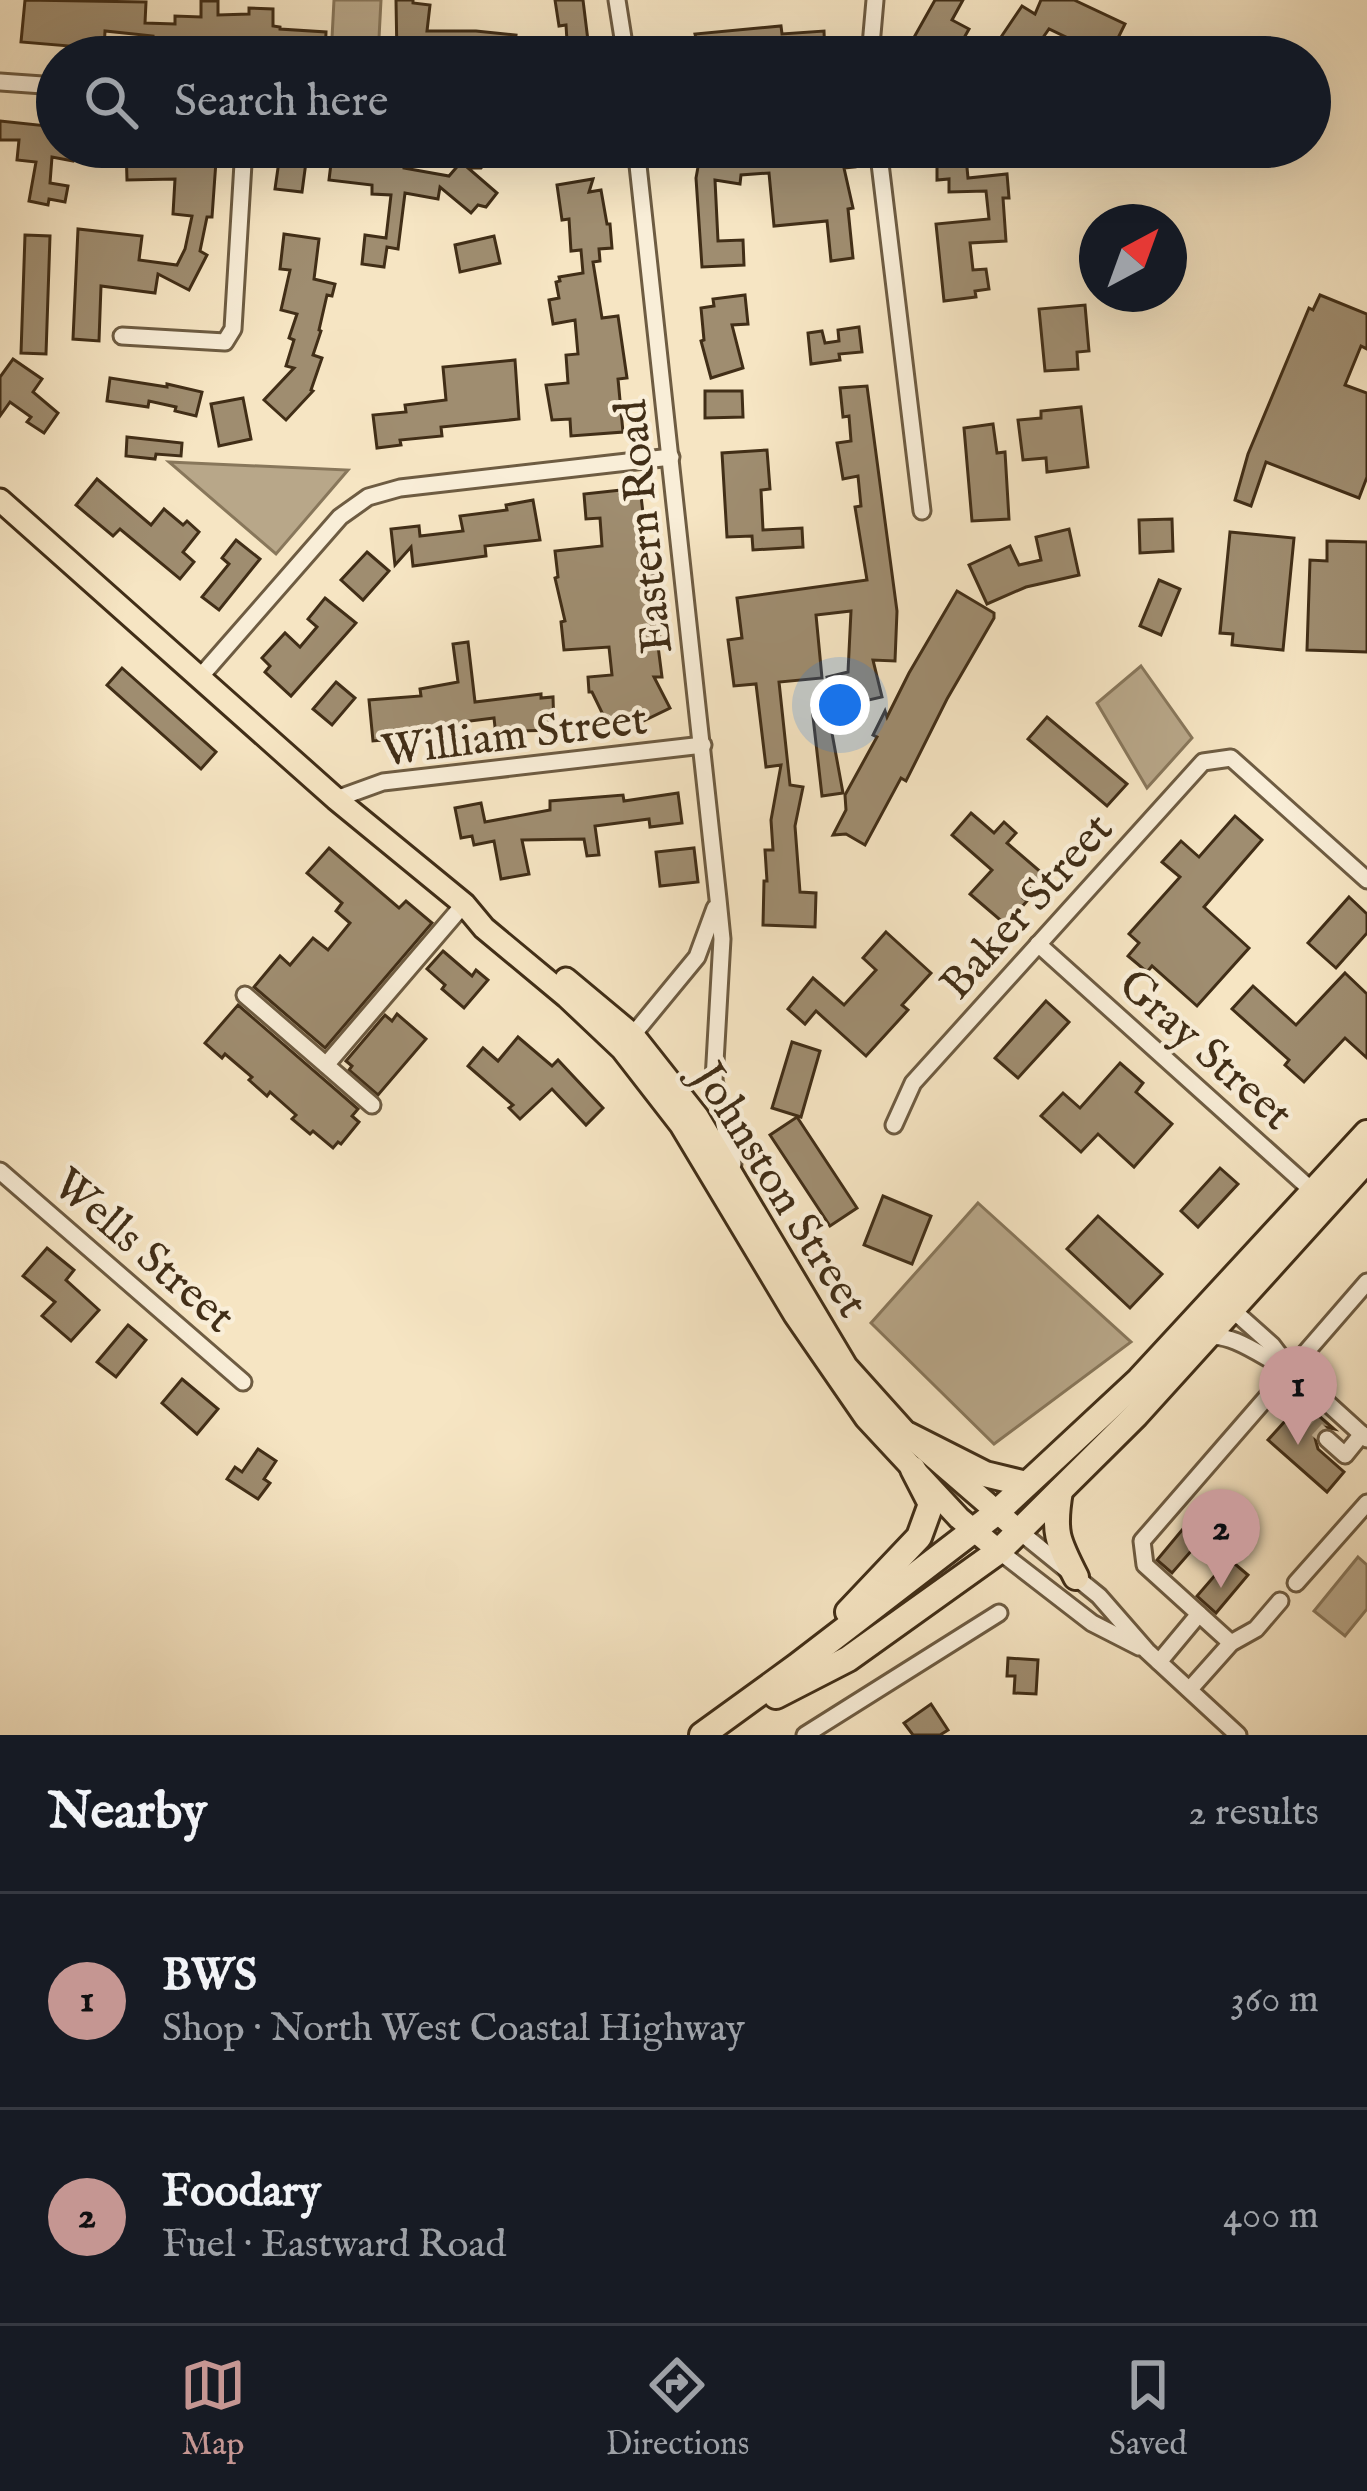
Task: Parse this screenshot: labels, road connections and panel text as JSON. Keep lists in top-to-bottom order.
{
  "streets": {
    "main road": ["Johnston Street"],
    "street": [
      "Eastern Road",
      "William Street",
      "Baker Street",
      "Gray Street",
      "Wells Street"
    ]
  },
  "crossings": [
    ["Eastern Road", "William Street"],
    ["Eastern Road", "Johnston Street"],
    ["William Street", "Johnston Street"],
    ["Baker Street", "Gray Street"]
  ],
  "north": "top right",
  "page": {
    "search": "Search here",
    "pins": ["1", "2"],
    "heading": ["Nearby", "2 results"],
    "list": [
      {
        "mark": "1",
        "name": "BWS",
        "note": "Shop · North West Coastal Highway",
        "value": "360 m"
      },
      {
        "mark": "2",
        "name": "Foodary",
        "note": "Fuel · Eastward Road",
        "value": "400 m"
      }
    ],
    "nav": ["Map", "Directions", "Saved"]
  }
}
